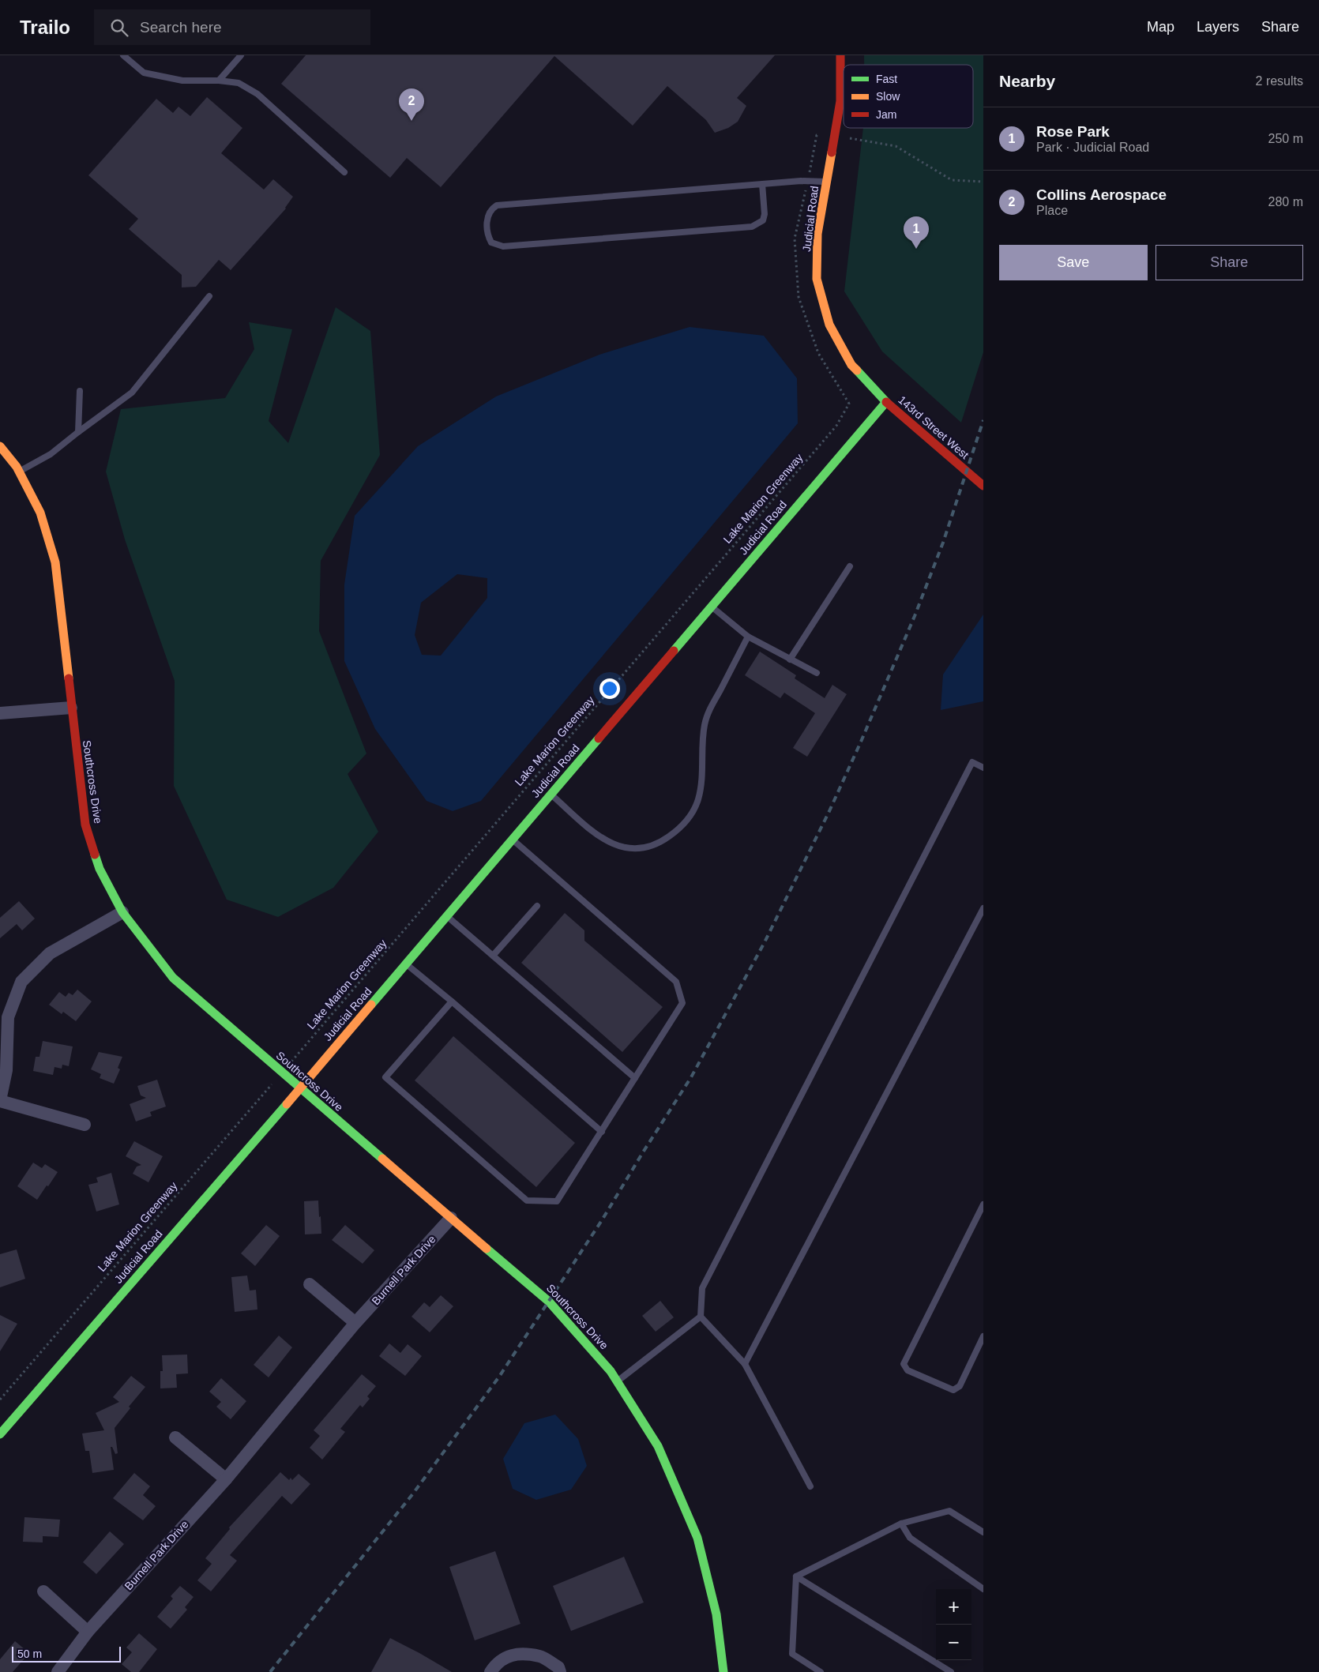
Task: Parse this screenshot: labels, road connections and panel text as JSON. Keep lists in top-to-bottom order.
{
  "streets": {
    "street": [
      "Judicial Road",
      "143rd Street West",
      "Southcross Drive",
      "Burnell Park Drive"
    ],
    "path": ["Lake Marion Greenway"]
  },
  "crossings": [
    ["Judicial Road", "143rd Street West"],
    ["Judicial Road", "Lake Marion Greenway"],
    ["Judicial Road", "Southcross Drive"],
    ["Lake Marion Greenway", "Southcross Drive"],
    ["Southcross Drive", "Burnell Park Drive"]
  ],
  "legend": ["Fast", "Slow", "Jam"],
  "scale_bar": "50 m",
  "page": {
    "header": "Trailo",
    "search": "Search here",
    "nav": ["Map", "Layers", "Share"],
    "heading": ["Nearby", "2 results"],
    "pins": ["2", "1"],
    "list": [
      {
        "mark": "1",
        "name": "Rose Park",
        "note": "Park · Judicial Road",
        "value": "250 m"
      },
      {
        "mark": "2",
        "name": "Collins Aerospace",
        "note": "Place",
        "value": "280 m"
      }
    ],
    "buttons": ["Save", "Share"],
    "map_buttons": ["+", "−"],
    "scale": "50 m"
  }
}
